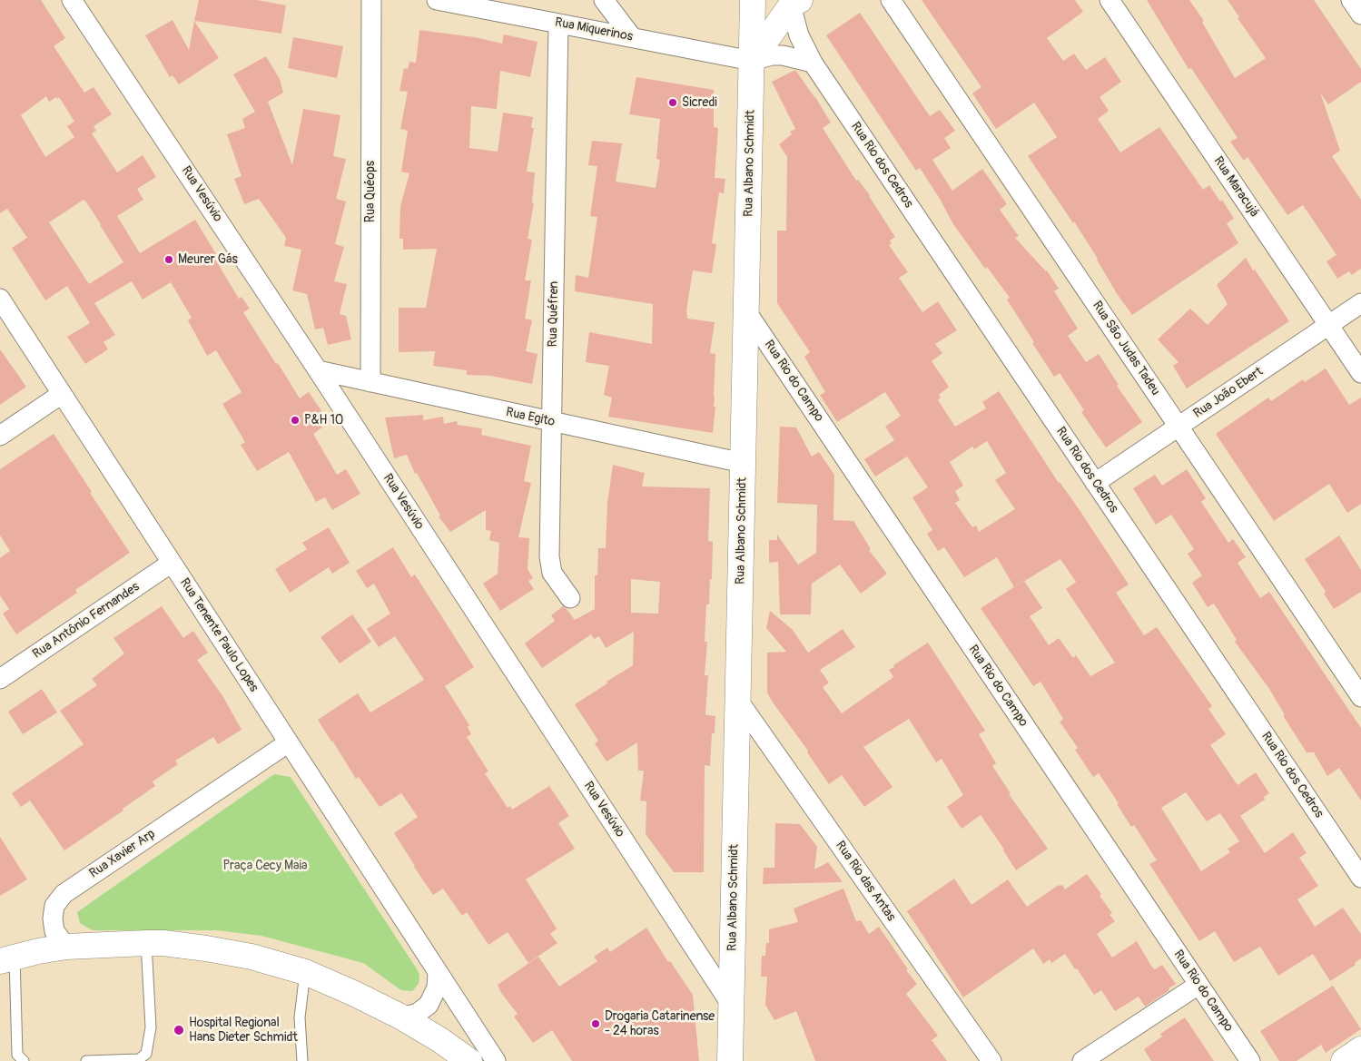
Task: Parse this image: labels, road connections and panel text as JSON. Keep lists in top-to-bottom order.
{
  "streets": {
    "main road": ["Rua Albano Schmidt"],
    "street": [
      "Rua Miquerinos",
      "Rua Rio dos Cedros",
      "Rua Maracujá",
      "Rua Quéops",
      "Rua Vesúvio",
      "Rua Quéfren",
      "Rua São Judas Tadeu",
      "Rua Rio do Campo",
      "Rua João Ebert",
      "Rua Egito",
      "Rua Antônio Fernandes",
      "Rua Tenente Paulo Lopes",
      "Rua Xavier Arp",
      "Rua Rio das Antas"
    ]
  },
  "crossings": [
    ["Rua Miquerinos", "Rua Albano Schmidt"],
    ["Rua Miquerinos", "Rua Quéfren"],
    ["Rua Albano Schmidt", "Rua Vesúvio"],
    ["Rua Albano Schmidt", "Rua Rio do Campo"],
    ["Rua Albano Schmidt", "Rua Egito"],
    ["Rua Albano Schmidt", "Rua Rio das Antas"],
    ["Rua Rio dos Cedros", "Rua João Ebert"],
    ["Rua Maracujá", "Rua João Ebert"],
    ["Rua Quéops", "Rua Egito"],
    ["Rua Vesúvio", "Rua Egito"],
    ["Rua Quéfren", "Rua Egito"],
    ["Rua São Judas Tadeu", "Rua João Ebert"],
    ["Rua Antônio Fernandes", "Rua Tenente Paulo Lopes"],
    ["Rua Tenente Paulo Lopes", "Rua Xavier Arp"]
  ],
  "parks": ["Praça Cecy Maia"],
  "places": [
    "Sicredi",
    "Meurer Gás",
    "P&H 10",
    "Drogaria Catarinense - 24 horas",
    "Hospital Regional Hans Dieter Schmidt"
  ]
}
